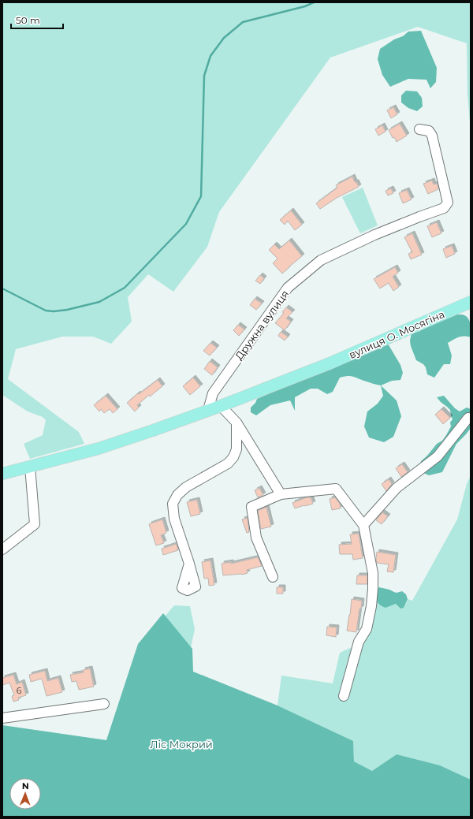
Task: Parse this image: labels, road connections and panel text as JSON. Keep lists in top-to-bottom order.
{
  "streets": {
    "main road": ["вулиця О. Мосягіна"],
    "street": ["Дружна вулиця"]
  },
  "crossings": [
    ["Дружна вулиця", "вулиця О. Мосягіна"]
  ],
  "parks": ["Ліс Мокрий"],
  "house_numbers": ["6"],
  "scale_bar": "50 m",
  "north": "top"
}
